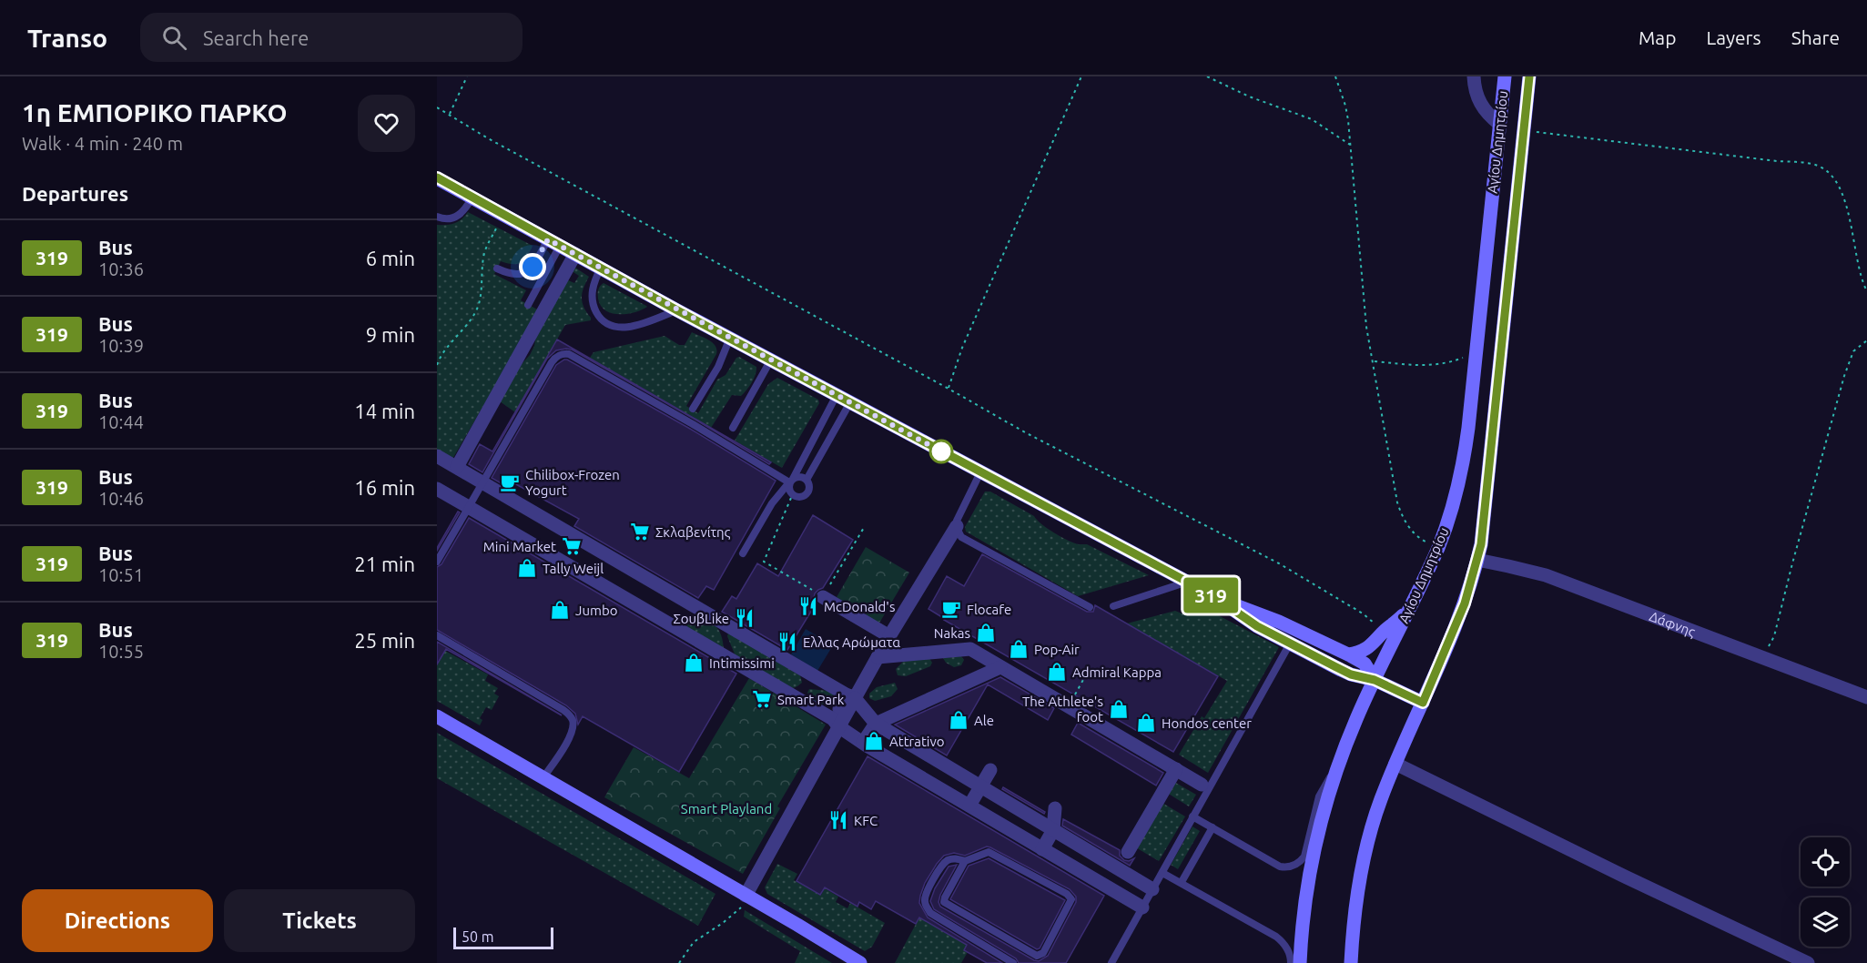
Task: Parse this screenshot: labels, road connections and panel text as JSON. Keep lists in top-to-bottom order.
{
  "streets": {
    "street": ["Αγίου Δημητρίου", "Δάφνης"]
  },
  "crossings": [
    ["Αγίου Δημητρίου", "Δάφνης"]
  ],
  "parks": ["Smart Playland"],
  "places": {
    "cafe": ["Chilibox-Frozen Yogurt", "Flocafe"],
    "supermarket": ["Σκλαβενίτης", "Mini Market", "Smart Park"],
    "shop": [
      "Tally Weijl",
      "Jumbo",
      "Nakas",
      "Pop-Air",
      "Intimissimi",
      "Admiral Kappa",
      "The Athlete's foot",
      "Ale",
      "Hondos center",
      "Attrativo"
    ],
    "restaurant": [
      "McDonald's",
      "ΣουβLike",
      "Ελλας Αρώματα",
      "KFC"
    ]
  },
  "lines": ["bus line 319"],
  "scale_bar": "50 m",
  "page": {
    "header": "Transo",
    "search": "Search here",
    "nav": ["Map", "Layers", "Share"],
    "heading": [
      ["1η ΕΜΠΟΡΙΚΟ ΠΑΡΚΟ", "Walk · 4 min · 240 m"],
      "Departures"
    ],
    "on_map": "319",
    "list": [
      {
        "mark": "319",
        "name": "Bus",
        "note": "10:36",
        "value": "6 min"
      },
      {
        "mark": "319",
        "name": "Bus",
        "note": "10:39",
        "value": "9 min"
      },
      {
        "mark": "319",
        "name": "Bus",
        "note": "10:44",
        "value": "14 min"
      },
      {
        "mark": "319",
        "name": "Bus",
        "note": "10:46",
        "value": "16 min"
      },
      {
        "mark": "319",
        "name": "Bus",
        "note": "10:51",
        "value": "21 min"
      },
      {
        "mark": "319",
        "name": "Bus",
        "note": "10:55",
        "value": "25 min"
      }
    ],
    "buttons": ["Directions", "Tickets"],
    "scale": "50 m"
  }
}
